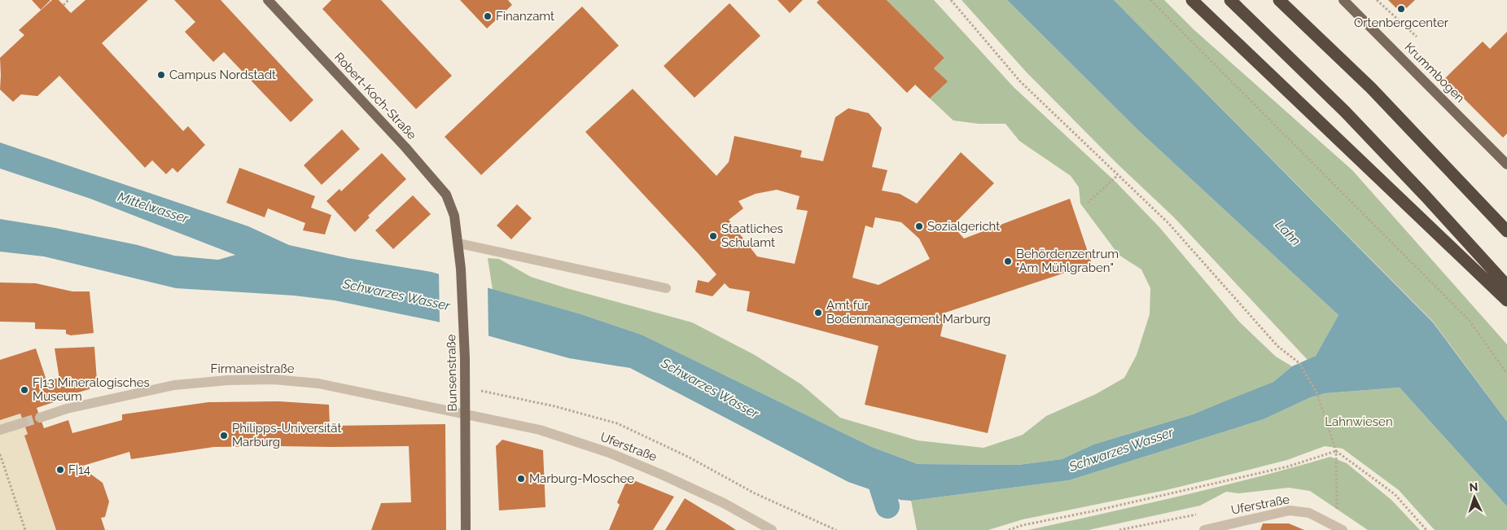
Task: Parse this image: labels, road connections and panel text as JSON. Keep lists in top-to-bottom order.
{
  "streets": {
    "main road": ["Krummbogen", "Robert-Koch-Straße", "Bunsenstraße"],
    "street": ["Firmaneistraße", "Uferstraße"]
  },
  "crossings": [
    ["Robert-Koch-Straße", "Bunsenstraße"],
    ["Firmaneistraße", "Bunsenstraße"],
    ["Firmaneistraße", "Uferstraße"],
    ["Bunsenstraße", "Uferstraße"]
  ],
  "water": ["Mittelwasser", "Lahn", "Schwarzes Wasser"],
  "parks": ["Lahnwiesen"],
  "places": [
    "Ortenbergcenter",
    "Finanzamt",
    "Campus Nordstadt",
    "Sozialgericht",
    "Staatliches Schulamt",
    "Behördenzentrum \"Am Mühlgraben\"",
    "Amt für Bodenmanagement Marburg",
    "F|13 Mineralogisches Museum",
    "Philipps-Universität Marburg",
    "F|14",
    "Marburg-Moschee"
  ],
  "north": "top"
}
